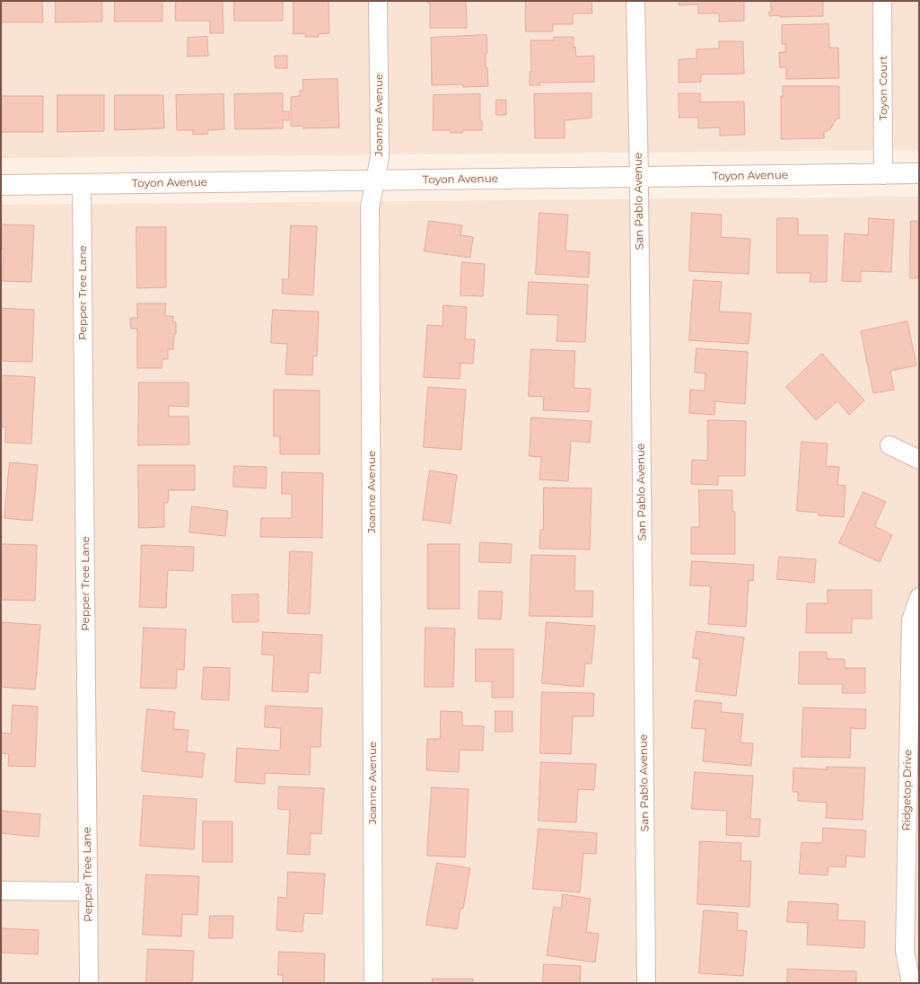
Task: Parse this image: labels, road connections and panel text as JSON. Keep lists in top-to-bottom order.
{
  "streets": {
    "street": [
      "Toyon Court",
      "Joanne Avenue",
      "Toyon Avenue",
      "San Pablo Avenue",
      "Pepper Tree Lane",
      "Ridgetop Drive"
    ]
  },
  "crossings": [
    ["Toyon Court", "Toyon Avenue"],
    ["Joanne Avenue", "Toyon Avenue"],
    ["Toyon Avenue", "San Pablo Avenue"],
    ["Toyon Avenue", "Pepper Tree Lane"]
  ]
}
